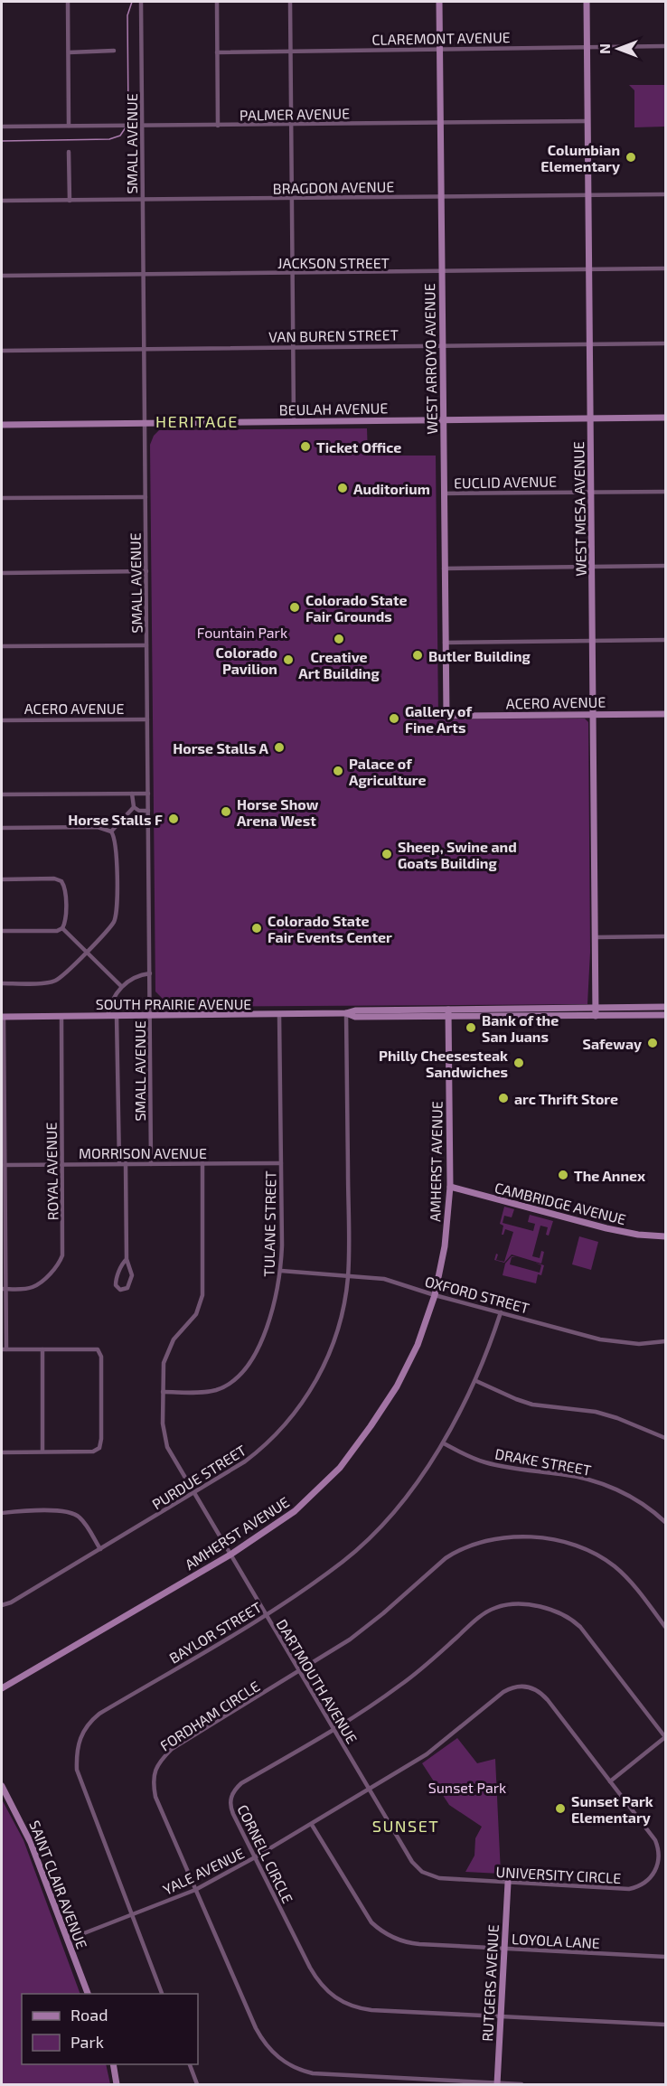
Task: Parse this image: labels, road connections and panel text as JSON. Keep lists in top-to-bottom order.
{
  "streets": {
    "street": [
      "CLAREMONT AVENUE",
      "PALMER AVENUE",
      "SMALL AVENUE",
      "BRAGDON AVENUE",
      "JACKSON STREET",
      "VAN BUREN STREET",
      "WEST ARROYO AVENUE",
      "BEULAH AVENUE",
      "EUCLID AVENUE",
      "WEST MESA AVENUE",
      "ACERO AVENUE",
      "SOUTH PRAIRIE AVENUE",
      "MORRISON AVENUE",
      "AMHERST AVENUE",
      "ROYAL AVENUE",
      "CAMBRIDGE AVENUE",
      "TULANE STREET",
      "OXFORD STREET",
      "DRAKE STREET",
      "PURDUE STREET",
      "BAYLOR STREET",
      "DARTMOUTH AVENUE",
      "FORDHAM CIRCLE",
      "CORNELL CIRCLE",
      "YALE AVENUE",
      "UNIVERSITY CIRCLE",
      "SAINT CLAIR AVENUE",
      "LOYOLA LANE",
      "RUTGERS AVENUE"
    ]
  },
  "crossings": [
    ["CLAREMONT AVENUE", "WEST ARROYO AVENUE"],
    ["CLAREMONT AVENUE", "WEST MESA AVENUE"],
    ["PALMER AVENUE", "SMALL AVENUE"],
    ["PALMER AVENUE", "WEST ARROYO AVENUE"],
    ["PALMER AVENUE", "WEST MESA AVENUE"],
    ["SMALL AVENUE", "BRAGDON AVENUE"],
    ["SMALL AVENUE", "JACKSON STREET"],
    ["SMALL AVENUE", "VAN BUREN STREET"],
    ["SMALL AVENUE", "BEULAH AVENUE"],
    ["SMALL AVENUE", "ACERO AVENUE"],
    ["SMALL AVENUE", "SOUTH PRAIRIE AVENUE"],
    ["SMALL AVENUE", "MORRISON AVENUE"],
    ["BRAGDON AVENUE", "WEST ARROYO AVENUE"],
    ["BRAGDON AVENUE", "WEST MESA AVENUE"],
    ["JACKSON STREET", "WEST ARROYO AVENUE"],
    ["JACKSON STREET", "WEST MESA AVENUE"],
    ["VAN BUREN STREET", "WEST ARROYO AVENUE"],
    ["VAN BUREN STREET", "WEST MESA AVENUE"],
    ["WEST ARROYO AVENUE", "BEULAH AVENUE"],
    ["WEST ARROYO AVENUE", "EUCLID AVENUE"],
    ["WEST ARROYO AVENUE", "ACERO AVENUE"],
    ["BEULAH AVENUE", "WEST MESA AVENUE"],
    ["EUCLID AVENUE", "WEST MESA AVENUE"],
    ["WEST MESA AVENUE", "ACERO AVENUE"],
    ["WEST MESA AVENUE", "SOUTH PRAIRIE AVENUE"],
    ["SOUTH PRAIRIE AVENUE", "AMHERST AVENUE"],
    ["SOUTH PRAIRIE AVENUE", "ROYAL AVENUE"],
    ["SOUTH PRAIRIE AVENUE", "TULANE STREET"],
    ["SOUTH PRAIRIE AVENUE", "PURDUE STREET"],
    ["MORRISON AVENUE", "ROYAL AVENUE"],
    ["MORRISON AVENUE", "TULANE STREET"],
    ["MORRISON AVENUE", "DARTMOUTH AVENUE"],
    ["AMHERST AVENUE", "CAMBRIDGE AVENUE"],
    ["AMHERST AVENUE", "OXFORD STREET"],
    ["AMHERST AVENUE", "DARTMOUTH AVENUE"],
    ["TULANE STREET", "OXFORD STREET"],
    ["TULANE STREET", "DARTMOUTH AVENUE"],
    ["OXFORD STREET", "PURDUE STREET"],
    ["OXFORD STREET", "BAYLOR STREET"],
    ["DRAKE STREET", "BAYLOR STREET"],
    ["PURDUE STREET", "DARTMOUTH AVENUE"],
    ["BAYLOR STREET", "DARTMOUTH AVENUE"],
    ["BAYLOR STREET", "YALE AVENUE"],
    ["DARTMOUTH AVENUE", "FORDHAM CIRCLE"],
    ["DARTMOUTH AVENUE", "CORNELL CIRCLE"],
    ["DARTMOUTH AVENUE", "YALE AVENUE"],
    ["DARTMOUTH AVENUE", "UNIVERSITY CIRCLE"],
    ["FORDHAM CIRCLE", "YALE AVENUE"],
    ["FORDHAM CIRCLE", "RUTGERS AVENUE"],
    ["CORNELL CIRCLE", "YALE AVENUE"],
    ["CORNELL CIRCLE", "RUTGERS AVENUE"],
    ["YALE AVENUE", "UNIVERSITY CIRCLE"],
    ["YALE AVENUE", "SAINT CLAIR AVENUE"],
    ["YALE AVENUE", "LOYOLA LANE"],
    ["UNIVERSITY CIRCLE", "RUTGERS AVENUE"],
    ["LOYOLA LANE", "RUTGERS AVENUE"]
  ],
  "districts": ["HERITAGE", "SUNSET"],
  "parks": ["Fountain Park", "Sunset Park"],
  "places": [
    "Columbian Elementary",
    "Ticket Office",
    "Auditorium",
    "Colorado State Fair Grounds",
    "Creative Art Building",
    "Butler Building",
    "Colorado Pavilion",
    "Gallery of Fine Arts",
    "Horse Stalls A",
    "Palace of Agriculture",
    "Horse Show Arena West",
    "Horse Stalls F",
    "Sheep, Swine and Goats Building",
    "Colorado State Fair Events Center",
    "Bank of the San Juans",
    "Safeway",
    "Philly Cheesesteak Sandwiches",
    "arc Thrift Store",
    "The Annex",
    "Sunset Park Elementary"
  ],
  "legend": ["Road", "Park"],
  "north": "left"
}
